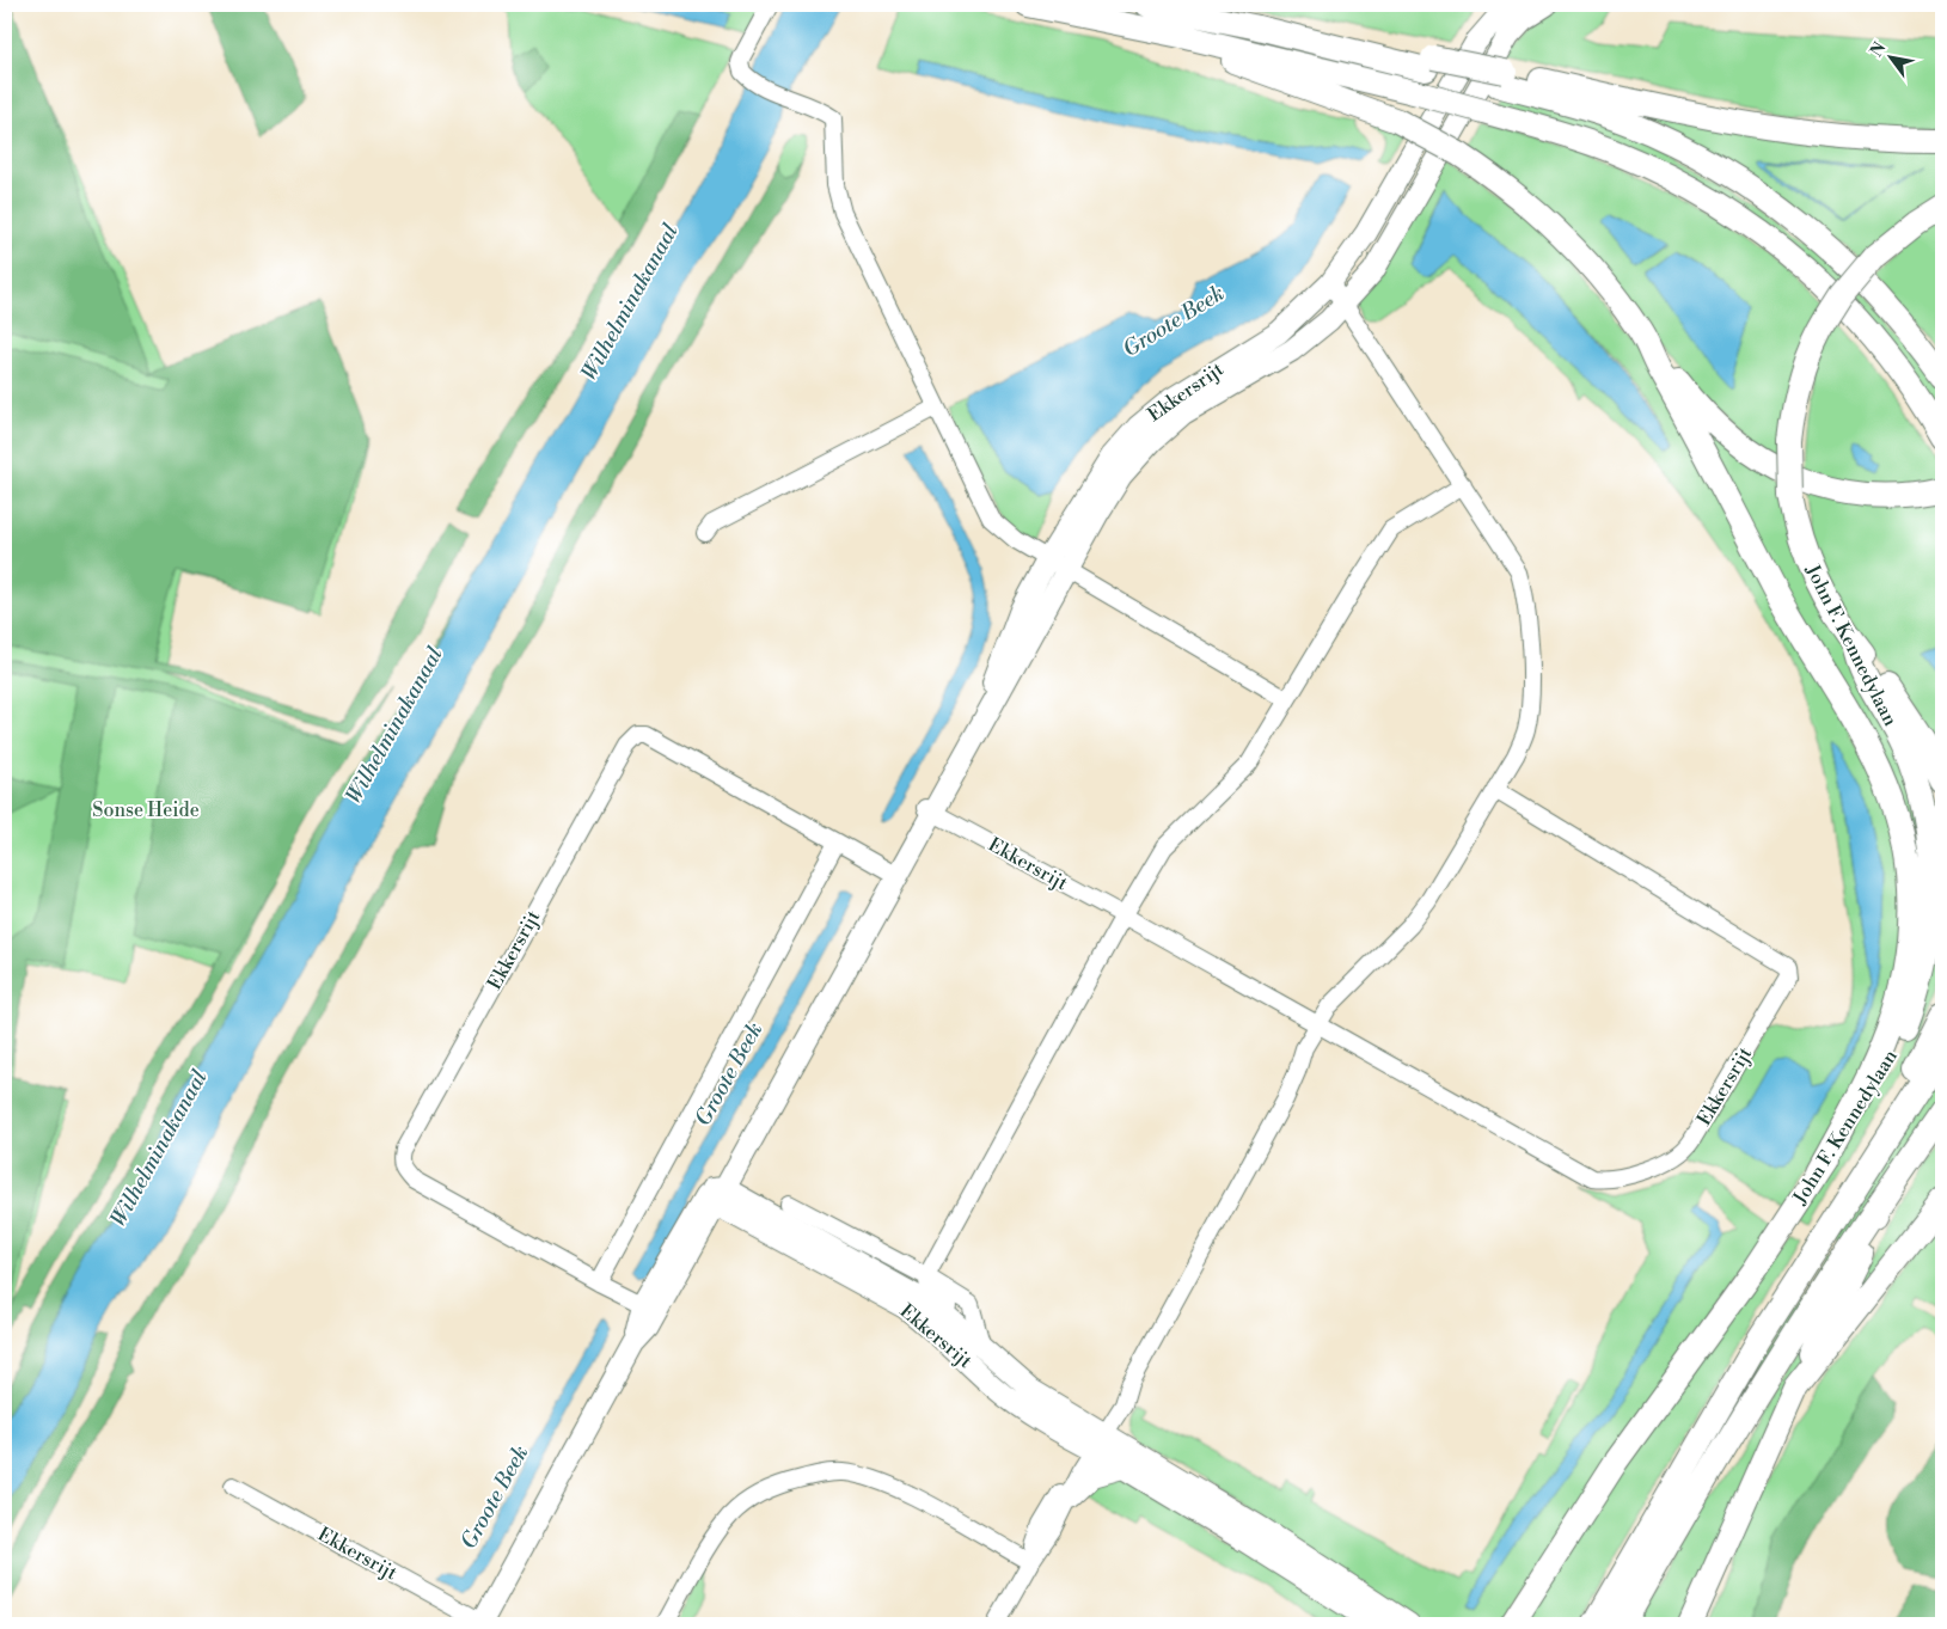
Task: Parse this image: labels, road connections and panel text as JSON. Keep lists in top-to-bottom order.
{
  "streets": {
    "highway": ["Ekkersrijt", "John F. Kennedylaan"]
  },
  "water": ["Wilhelminakanaal", "Groote Beek"],
  "parks": ["Sonse Heide"],
  "north": "top left"
}
